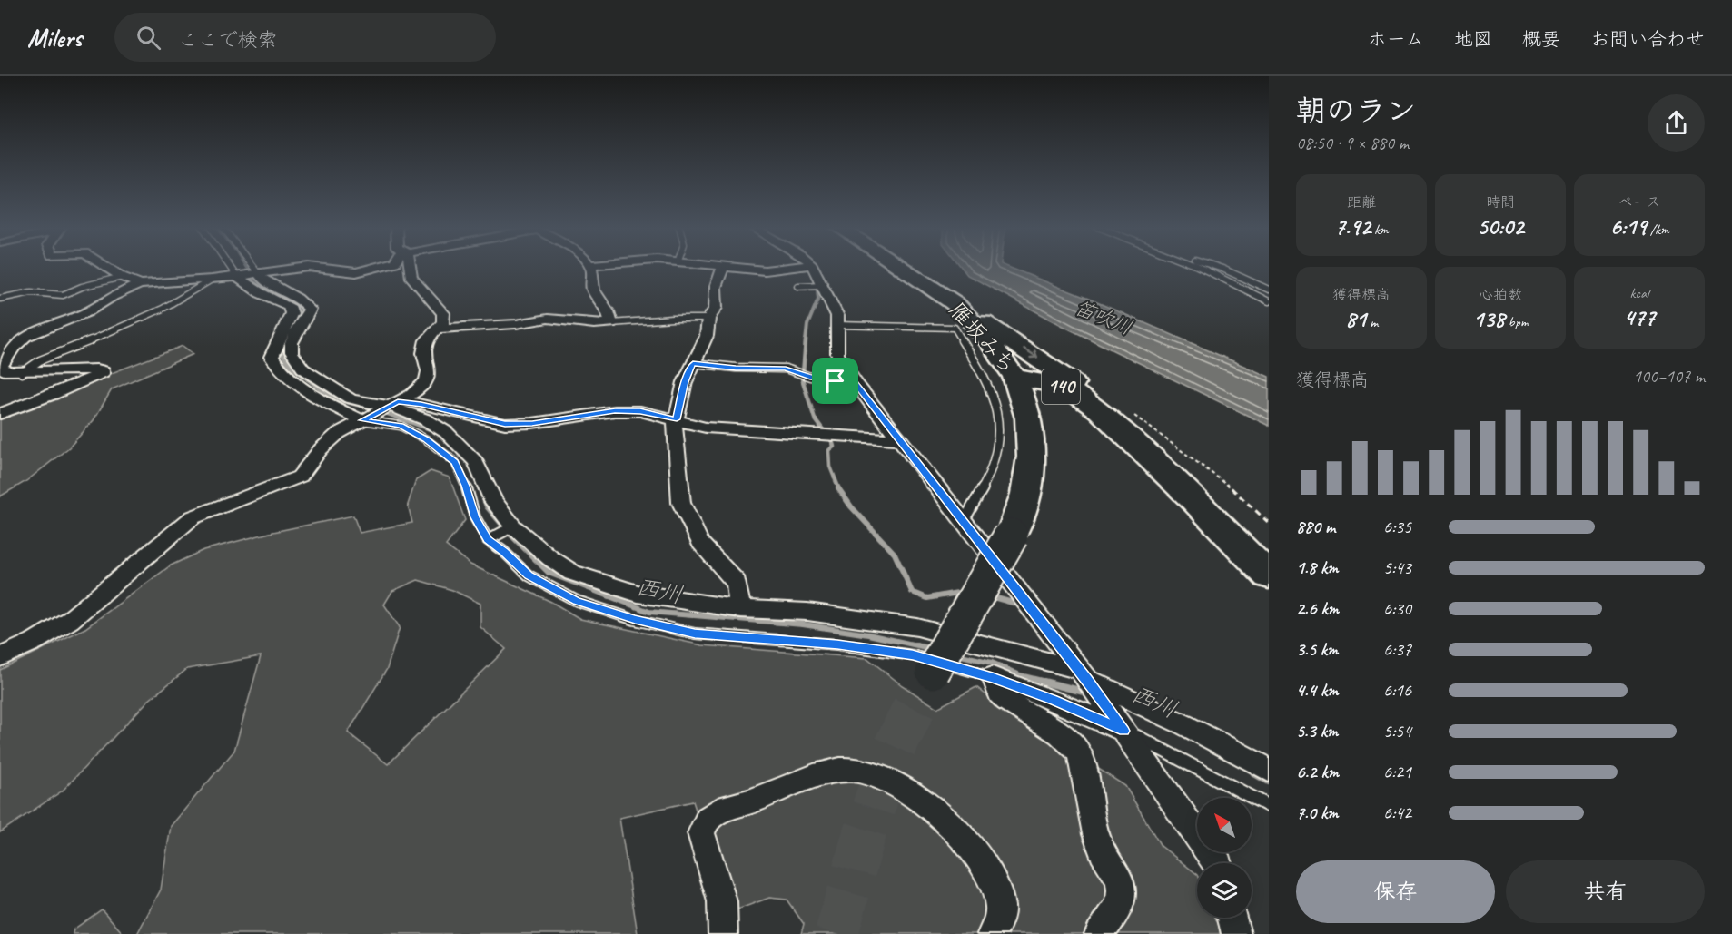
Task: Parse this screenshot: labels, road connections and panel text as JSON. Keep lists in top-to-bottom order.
{
  "streets": {
    "highway": ["雁坂みち", "140"]
  },
  "crossings": [
    ["雁坂みち", "140"]
  ],
  "water": ["笛吹川", "西川"],
  "north": "top left",
  "page": {
    "header": "Milers",
    "search": "ここで検索",
    "nav": [
      "ホーム",
      "地図",
      "概要",
      "お問い合わせ"
    ],
    "heading": ["朝のラン", "08:50 · 9 × 880 m"],
    "stats": [
      ["距離", "7.92 km"],
      ["時間", "50:02"],
      ["ペース", "6:19 /km"],
      ["獲得標高", "81 m"],
      ["心拍数", "138 bpm"],
      ["kcal", "477"]
    ],
    "chart": ["獲得標高", "100–107 m"],
    "list": [
      {
        "name": "880 m",
        "note": "6:35"
      },
      {
        "name": "1.8 km",
        "note": "5:43"
      },
      {
        "name": "2.6 km",
        "note": "6:30"
      },
      {
        "name": "3.5 km",
        "note": "6:37"
      },
      {
        "name": "4.4 km",
        "note": "6:16"
      },
      {
        "name": "5.3 km",
        "note": "5:54"
      },
      {
        "name": "6.2 km",
        "note": "6:21"
      },
      {
        "name": "7.0 km",
        "note": "6:42"
      }
    ],
    "buttons": ["保存", "共有"]
  }
}
